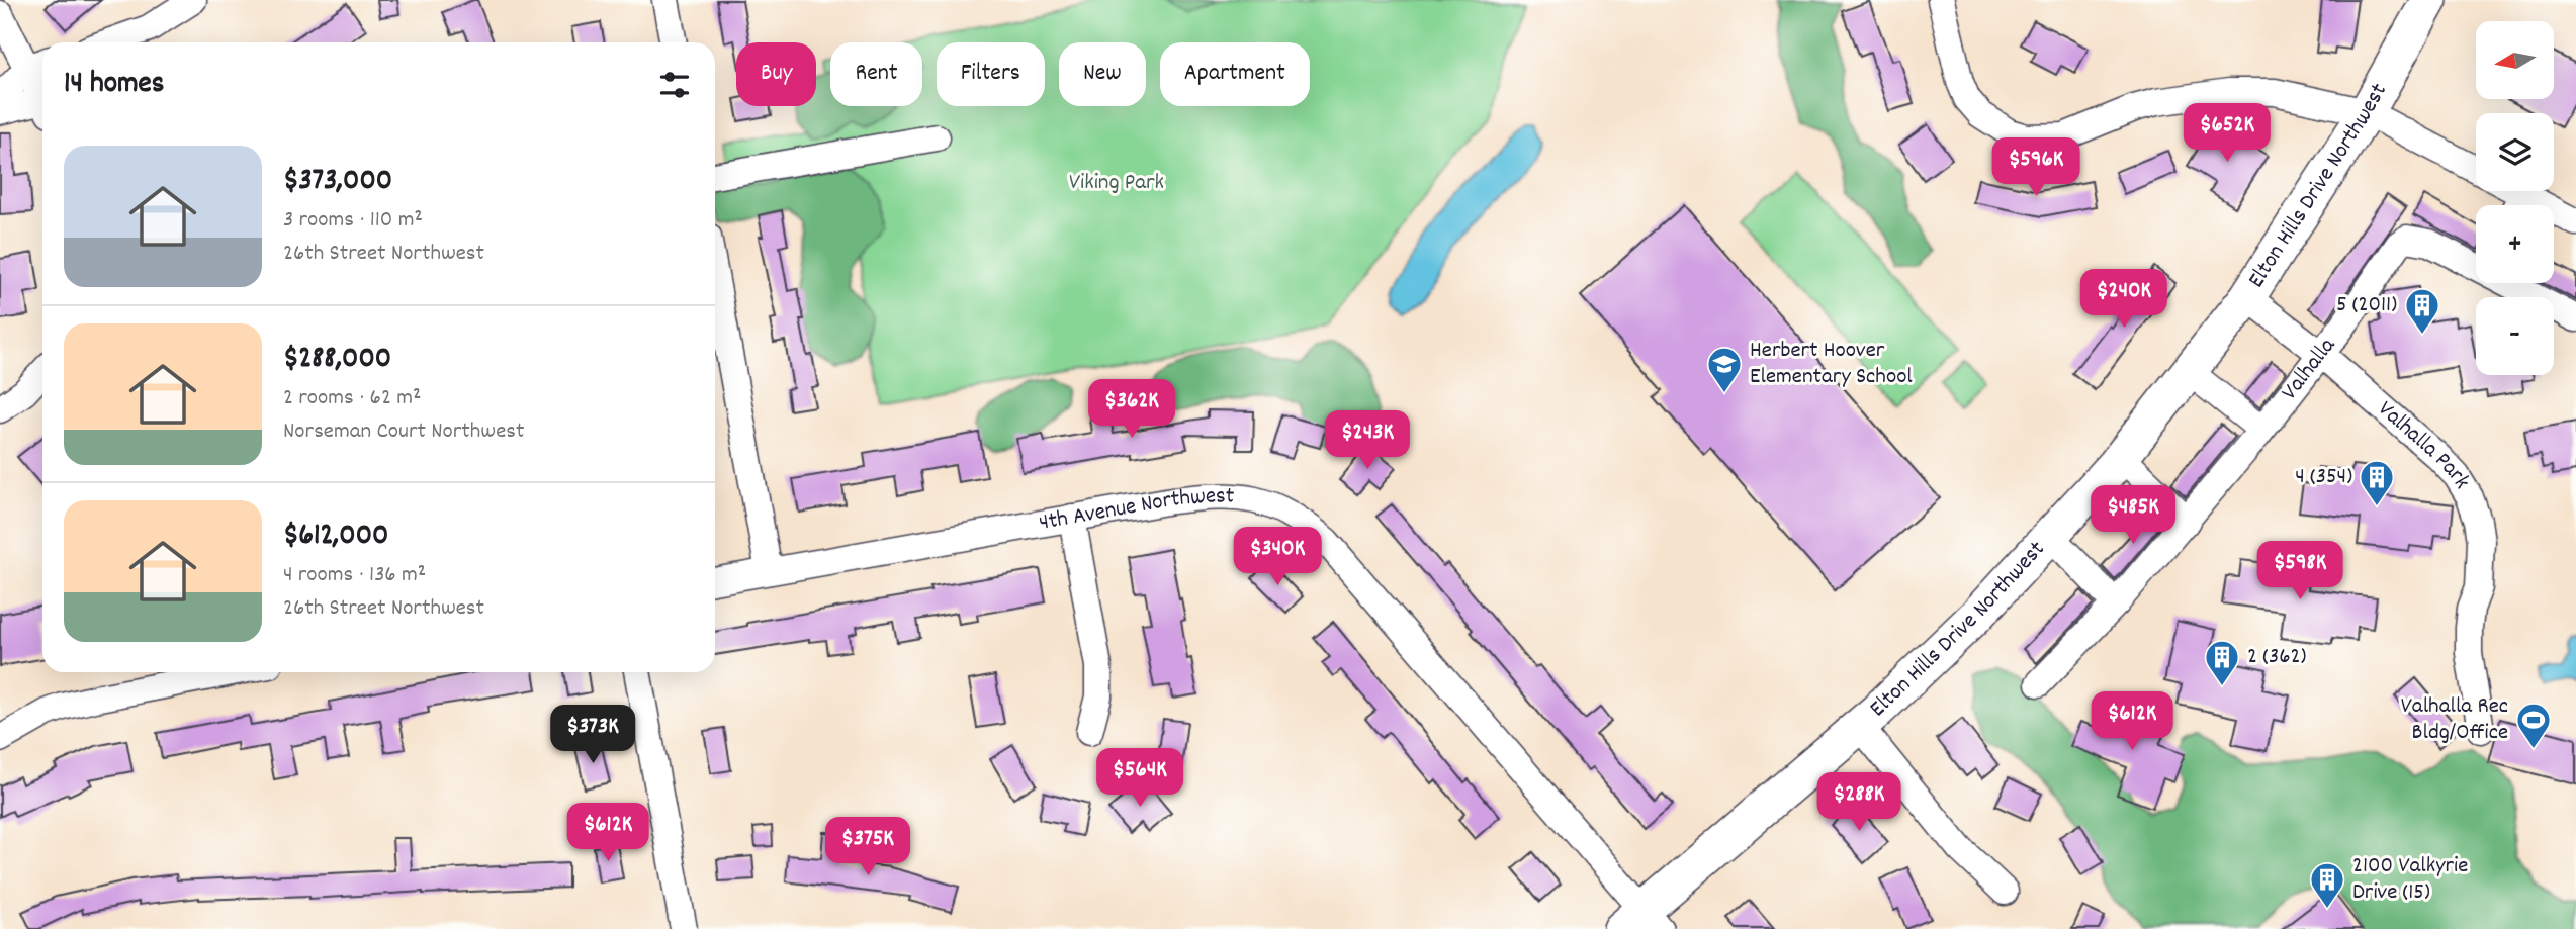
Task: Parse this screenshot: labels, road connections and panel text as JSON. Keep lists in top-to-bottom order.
{
  "streets": {
    "main road": ["Elton Hills Drive Northwest"],
    "street": ["Valhalla", "Valhalla Park", "4th Avenue Northwest"]
  },
  "crossings": [
    ["Elton Hills Drive Northwest", "Valhalla Park"],
    ["Elton Hills Drive Northwest", "4th Avenue Northwest"],
    ["Valhalla", "Valhalla Park"]
  ],
  "parks": ["Viking Park"],
  "places": {
    "building": [
      "5 (2011)",
      "4 (354)",
      "2 (362)",
      "2100 Valkyrie Drive (15)"
    ],
    "school or university": ["Herbert Hoover Elementary School"],
    "sports": ["Valhalla Rec Bldg/Office"]
  },
  "north": "left",
  "page": {
    "map_buttons": ["+", "−"],
    "chip": [
      "Buy",
      "Rent",
      "Filters",
      "New",
      "Apartment"
    ],
    "heading": "14 homes",
    "price": [
      "$652K",
      "$596K",
      "$240K",
      "$362K",
      "$243K",
      "$485K",
      "$340K",
      "$598K",
      "$612K",
      "$373K",
      "$564K",
      "$288K",
      "$612K",
      "$375K"
    ],
    "list": [
      {
        "name": "$373,000",
        "note": "3 rooms · 110 m² · 26th Street Northwest"
      },
      {
        "name": "$288,000",
        "note": "2 rooms · 62 m² · Norseman Court Northwest"
      },
      {
        "name": "$612,000",
        "note": "4 rooms · 136 m² · 26th Street Northwest"
      }
    ]
  }
}
